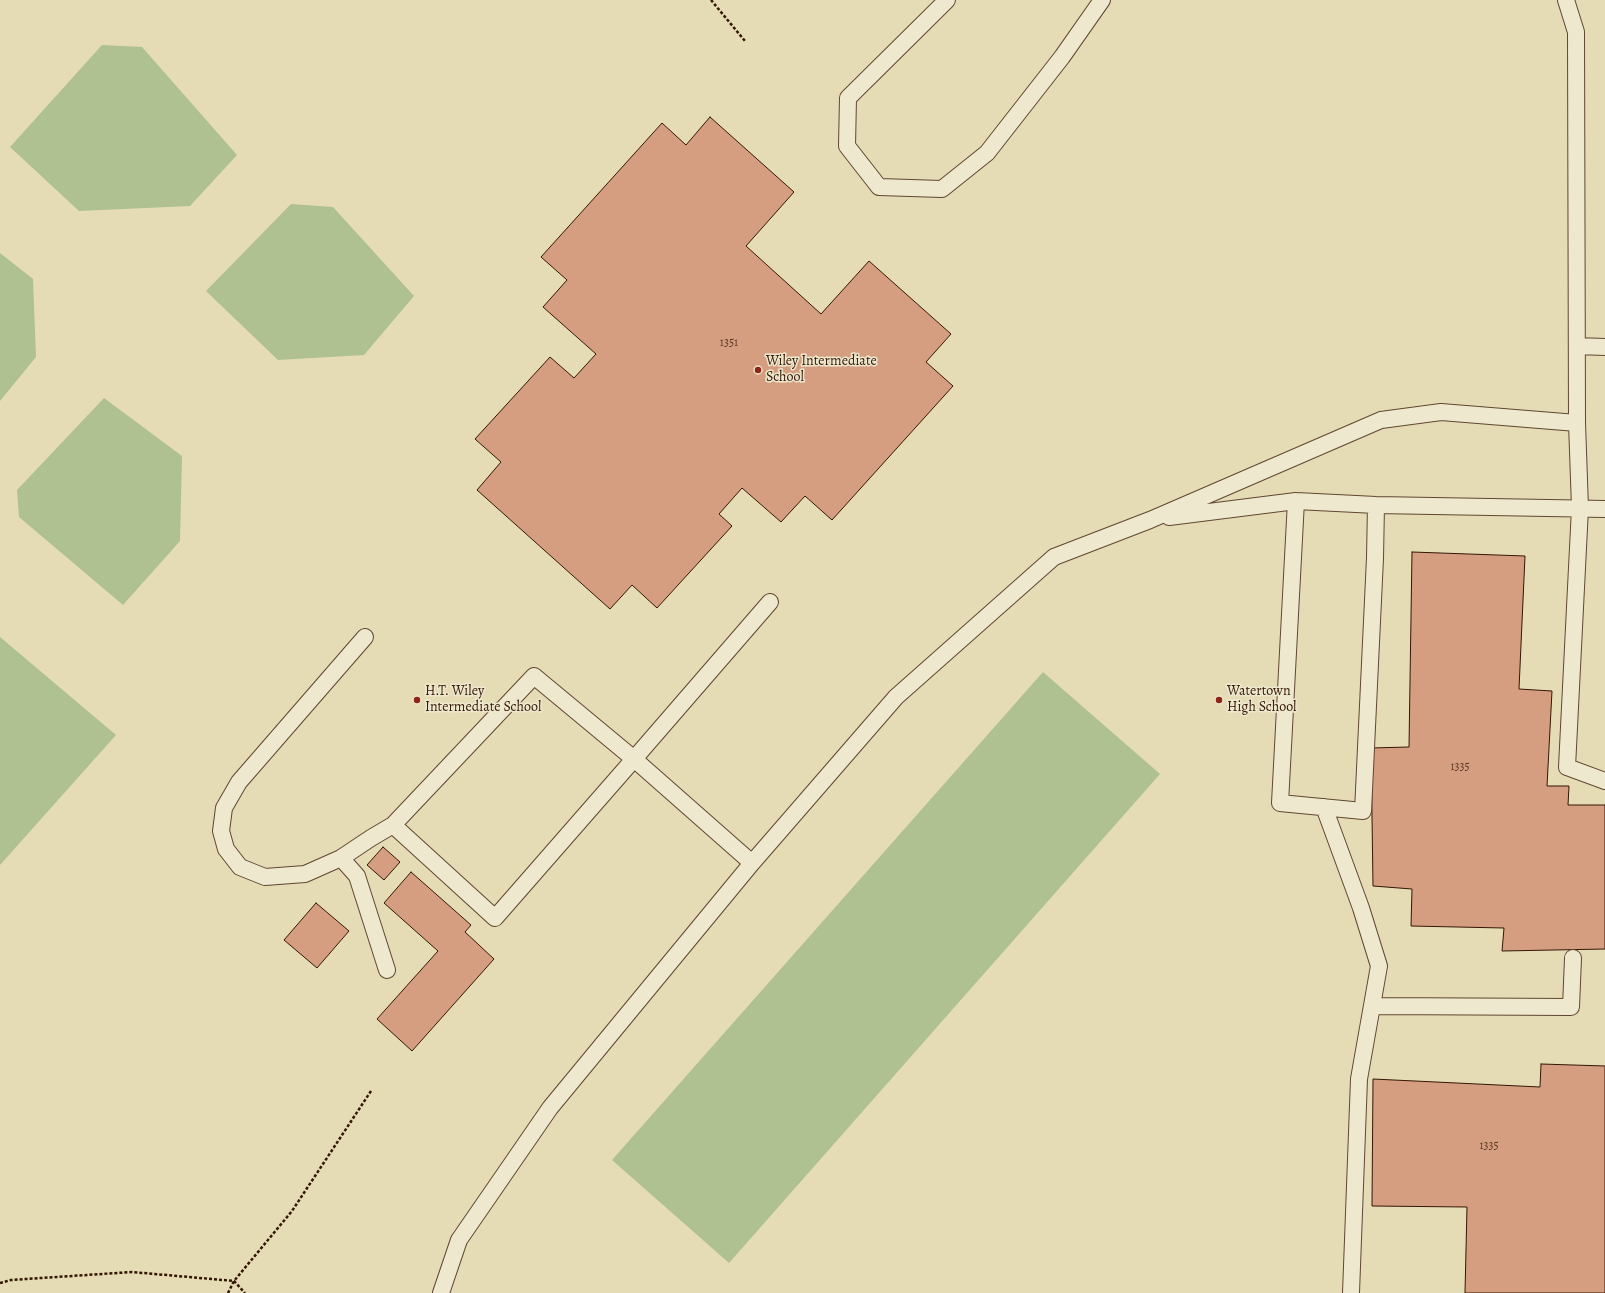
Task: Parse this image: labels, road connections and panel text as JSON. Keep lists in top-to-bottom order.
{
  "places": ["Wiley Intermediate School", "H.T. Wiley Intermediate School", "Watertown High School"],
  "house_numbers": ["1351", "1335", "1335"]
}
